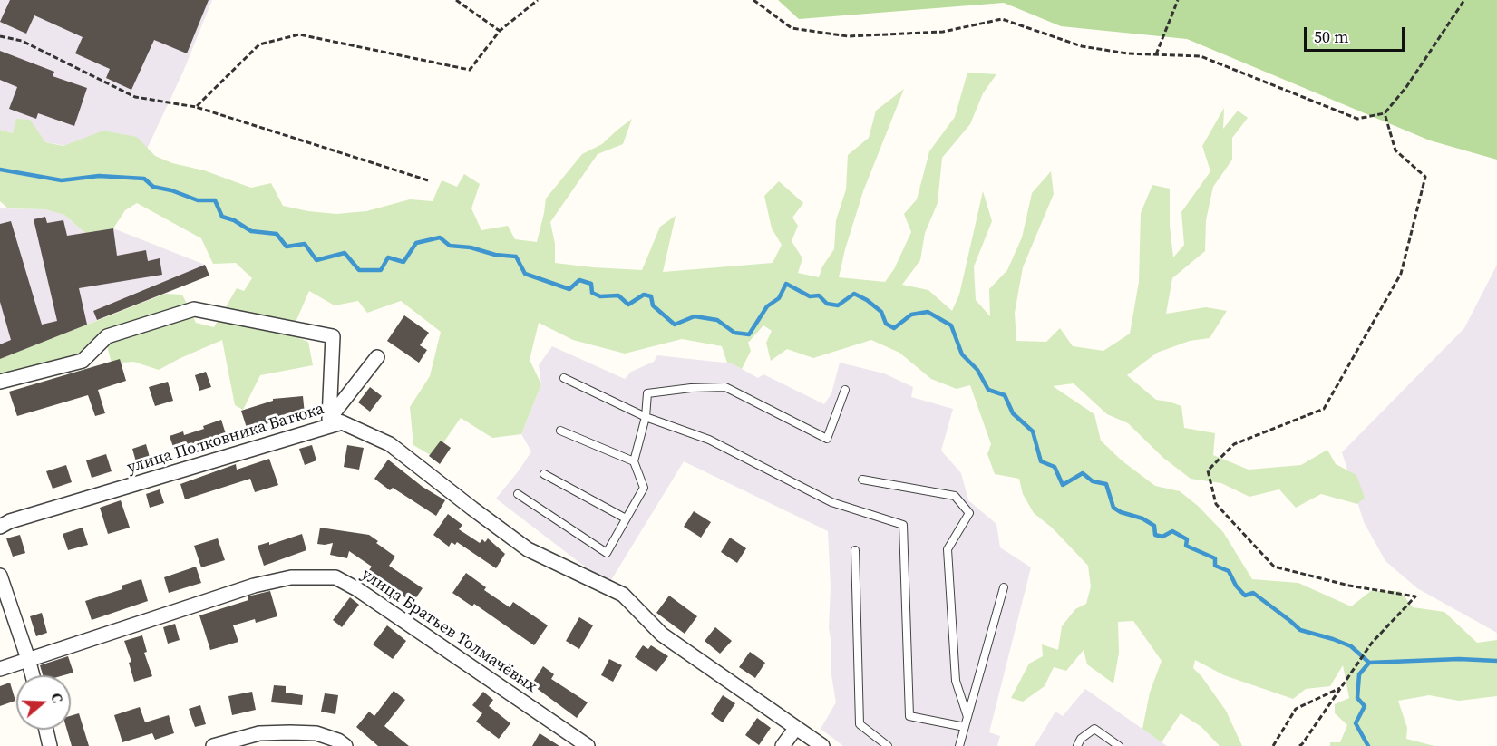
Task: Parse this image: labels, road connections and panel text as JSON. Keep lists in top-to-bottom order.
{
  "streets": {
    "street": ["улица Полковника Батюка", "улица Братьев Толмачёвых"]
  },
  "scale_bar": "50 m",
  "north": "right"
}
